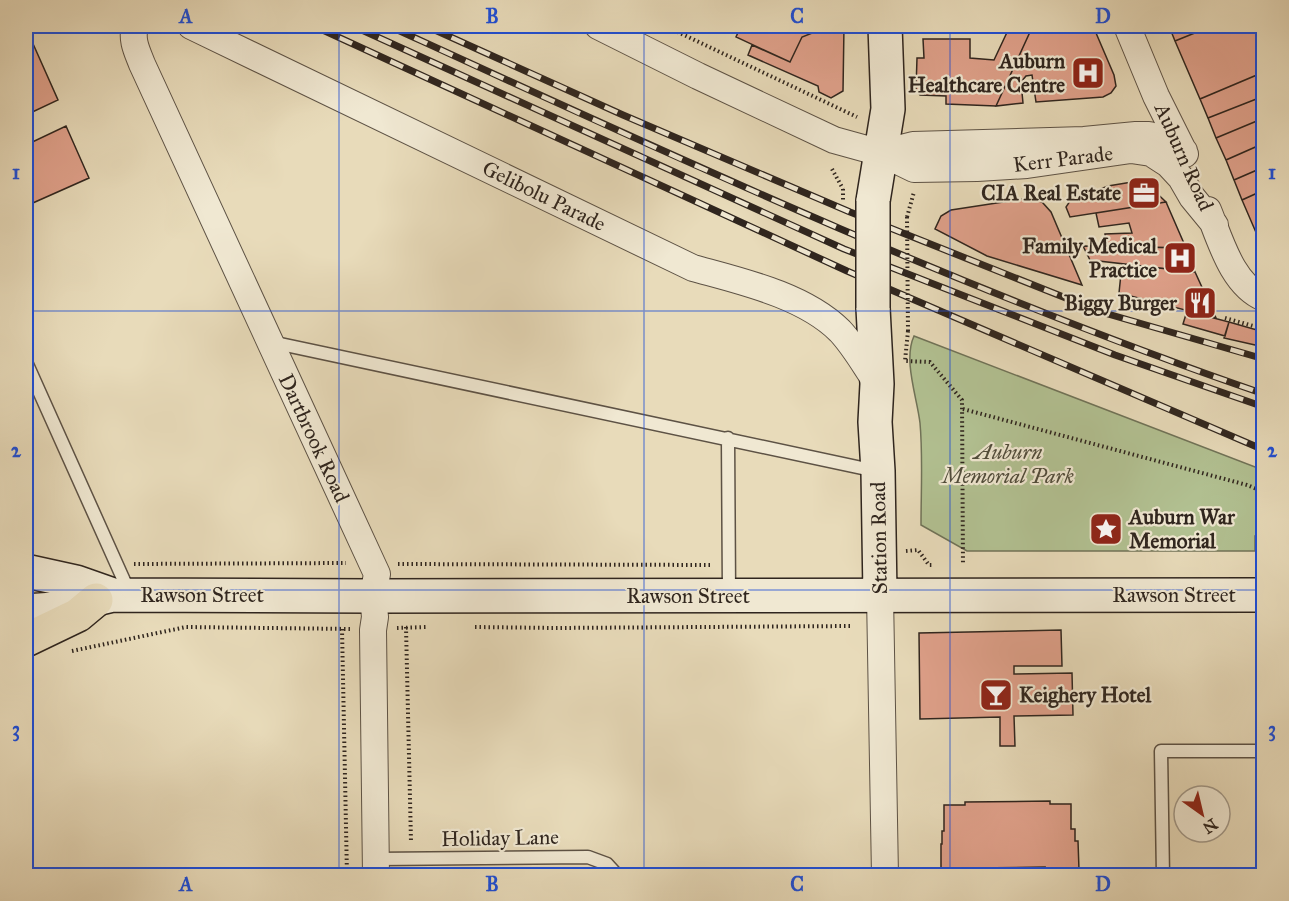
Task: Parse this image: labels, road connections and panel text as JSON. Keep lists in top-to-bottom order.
{
  "streets": {
    "main road": ["Station Road", "Rawson Street"],
    "street": [
      "Auburn Road",
      "Kerr Parade",
      "Gelibolu Parade",
      "Dartbrook Road"
    ],
    "lane": ["Holiday Lane"]
  },
  "crossings": [
    ["Auburn Road", "Kerr Parade"],
    ["Kerr Parade", "Station Road"],
    ["Gelibolu Parade", "Station Road"],
    ["Dartbrook Road", "Rawson Street"],
    ["Dartbrook Road", "Holiday Lane"],
    ["Station Road", "Rawson Street"]
  ],
  "parks": ["Auburn Memorial Park"],
  "places": {
    "hospital": ["Auburn Healthcare Centre", "Family Medical Practice"],
    "office": ["CIA Real Estate"],
    "restaurant": ["Biggy Burger"],
    "place": ["Auburn War Memorial"],
    "bar": ["Keighery Hotel"]
  },
  "north": "bottom right",
  "grid": {
    "columns": [
      "A",
      "B",
      "C",
      "D"
    ],
    "rows": ["1", "2", "3"]
  }
}
